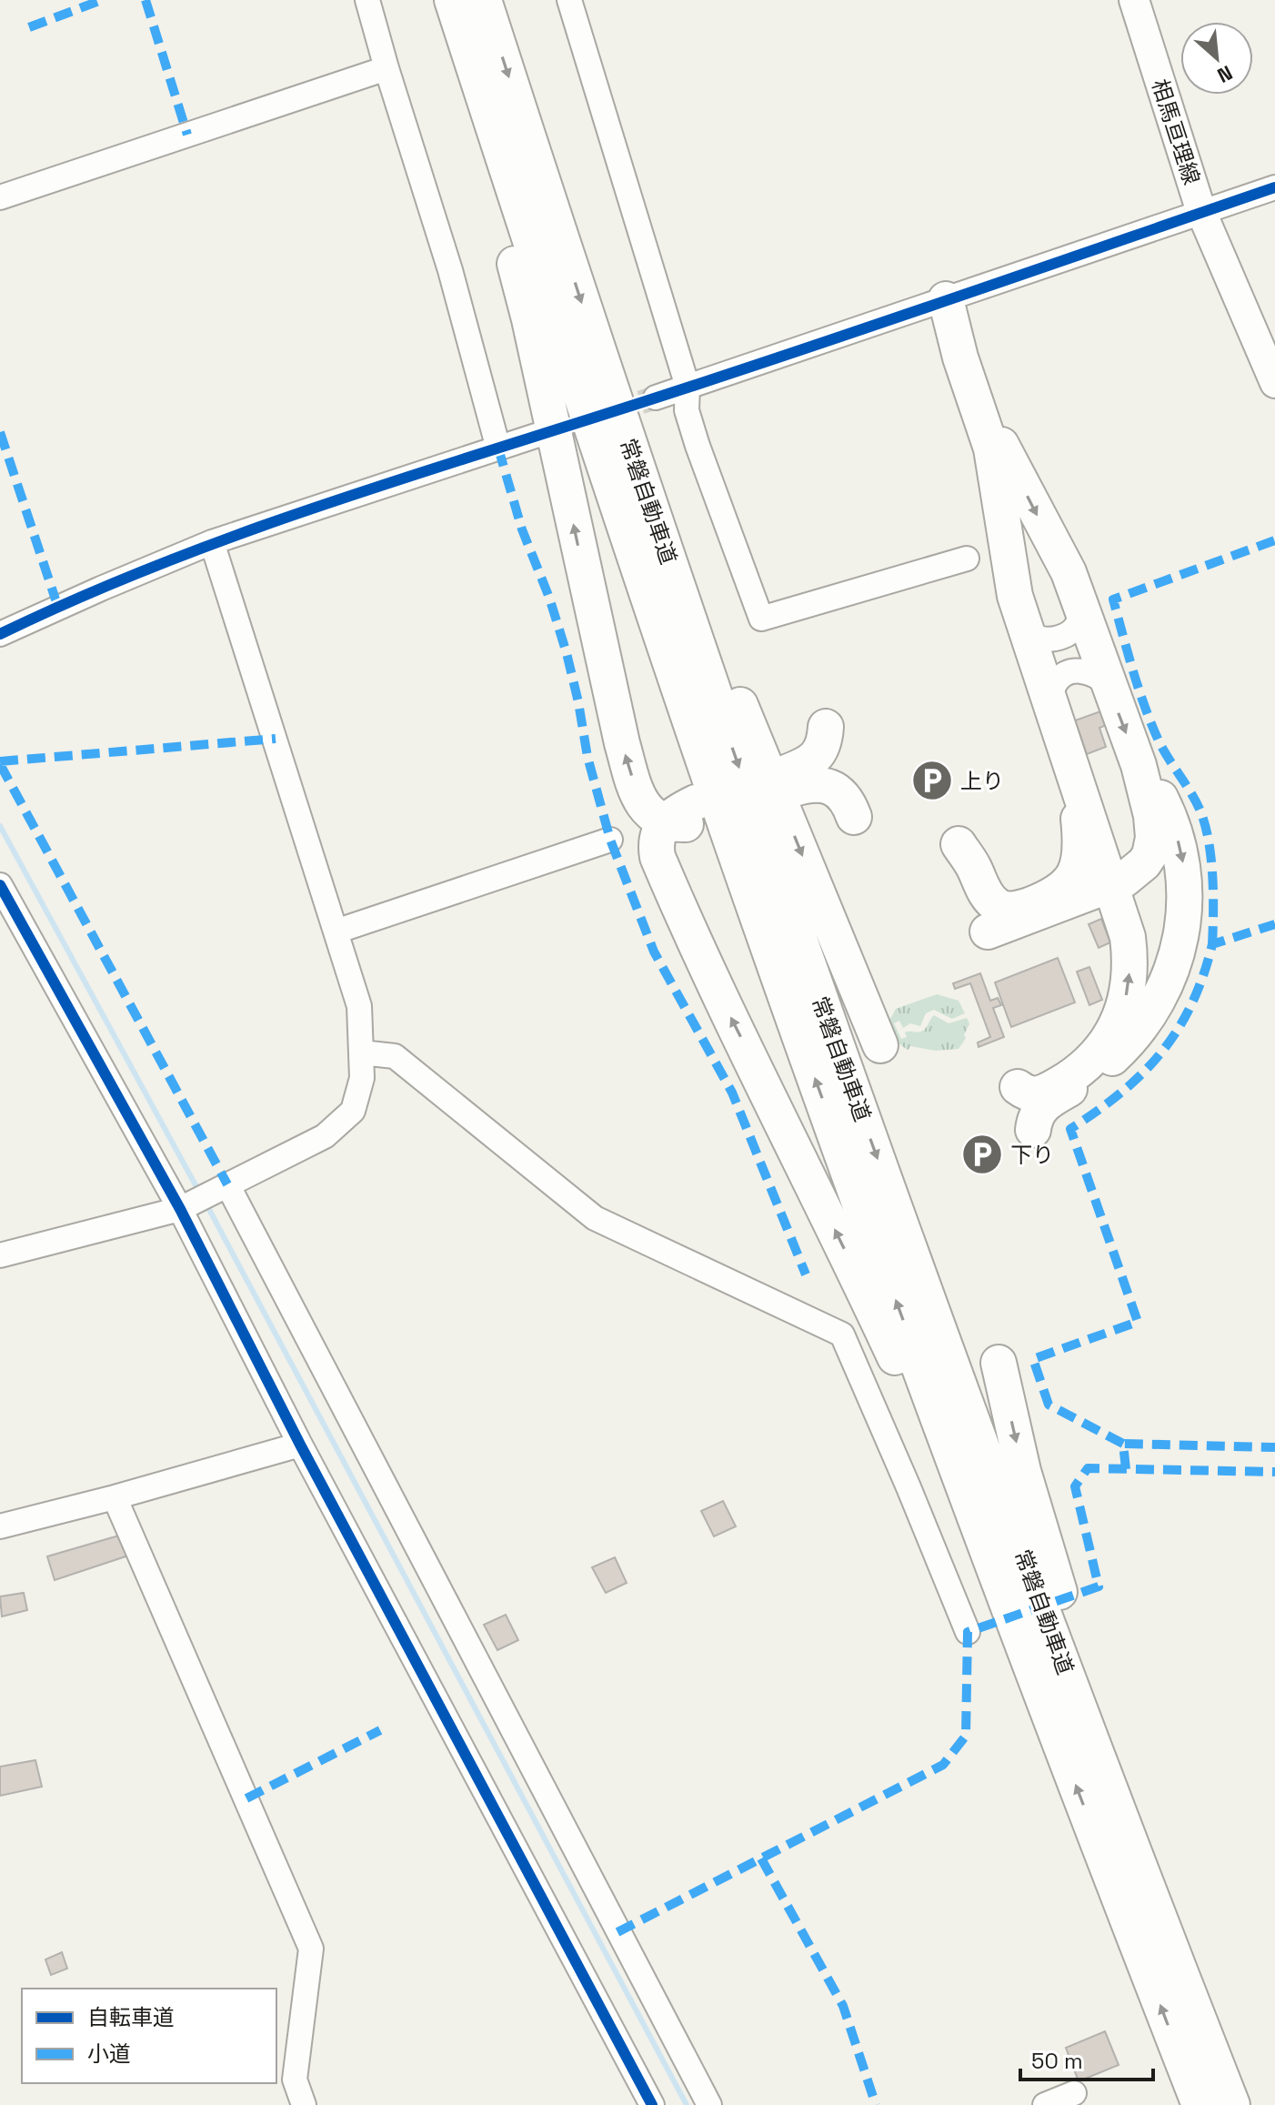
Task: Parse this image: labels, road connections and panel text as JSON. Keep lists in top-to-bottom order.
{
  "streets": {
    "highway": ["常磐自動車道"],
    "main road": ["相馬亘理線"]
  },
  "places": {
    "parking": ["上り", "下り"]
  },
  "legend": ["自転車道", "小道"],
  "scale_bar": "50 m",
  "north": "bottom right"
}
